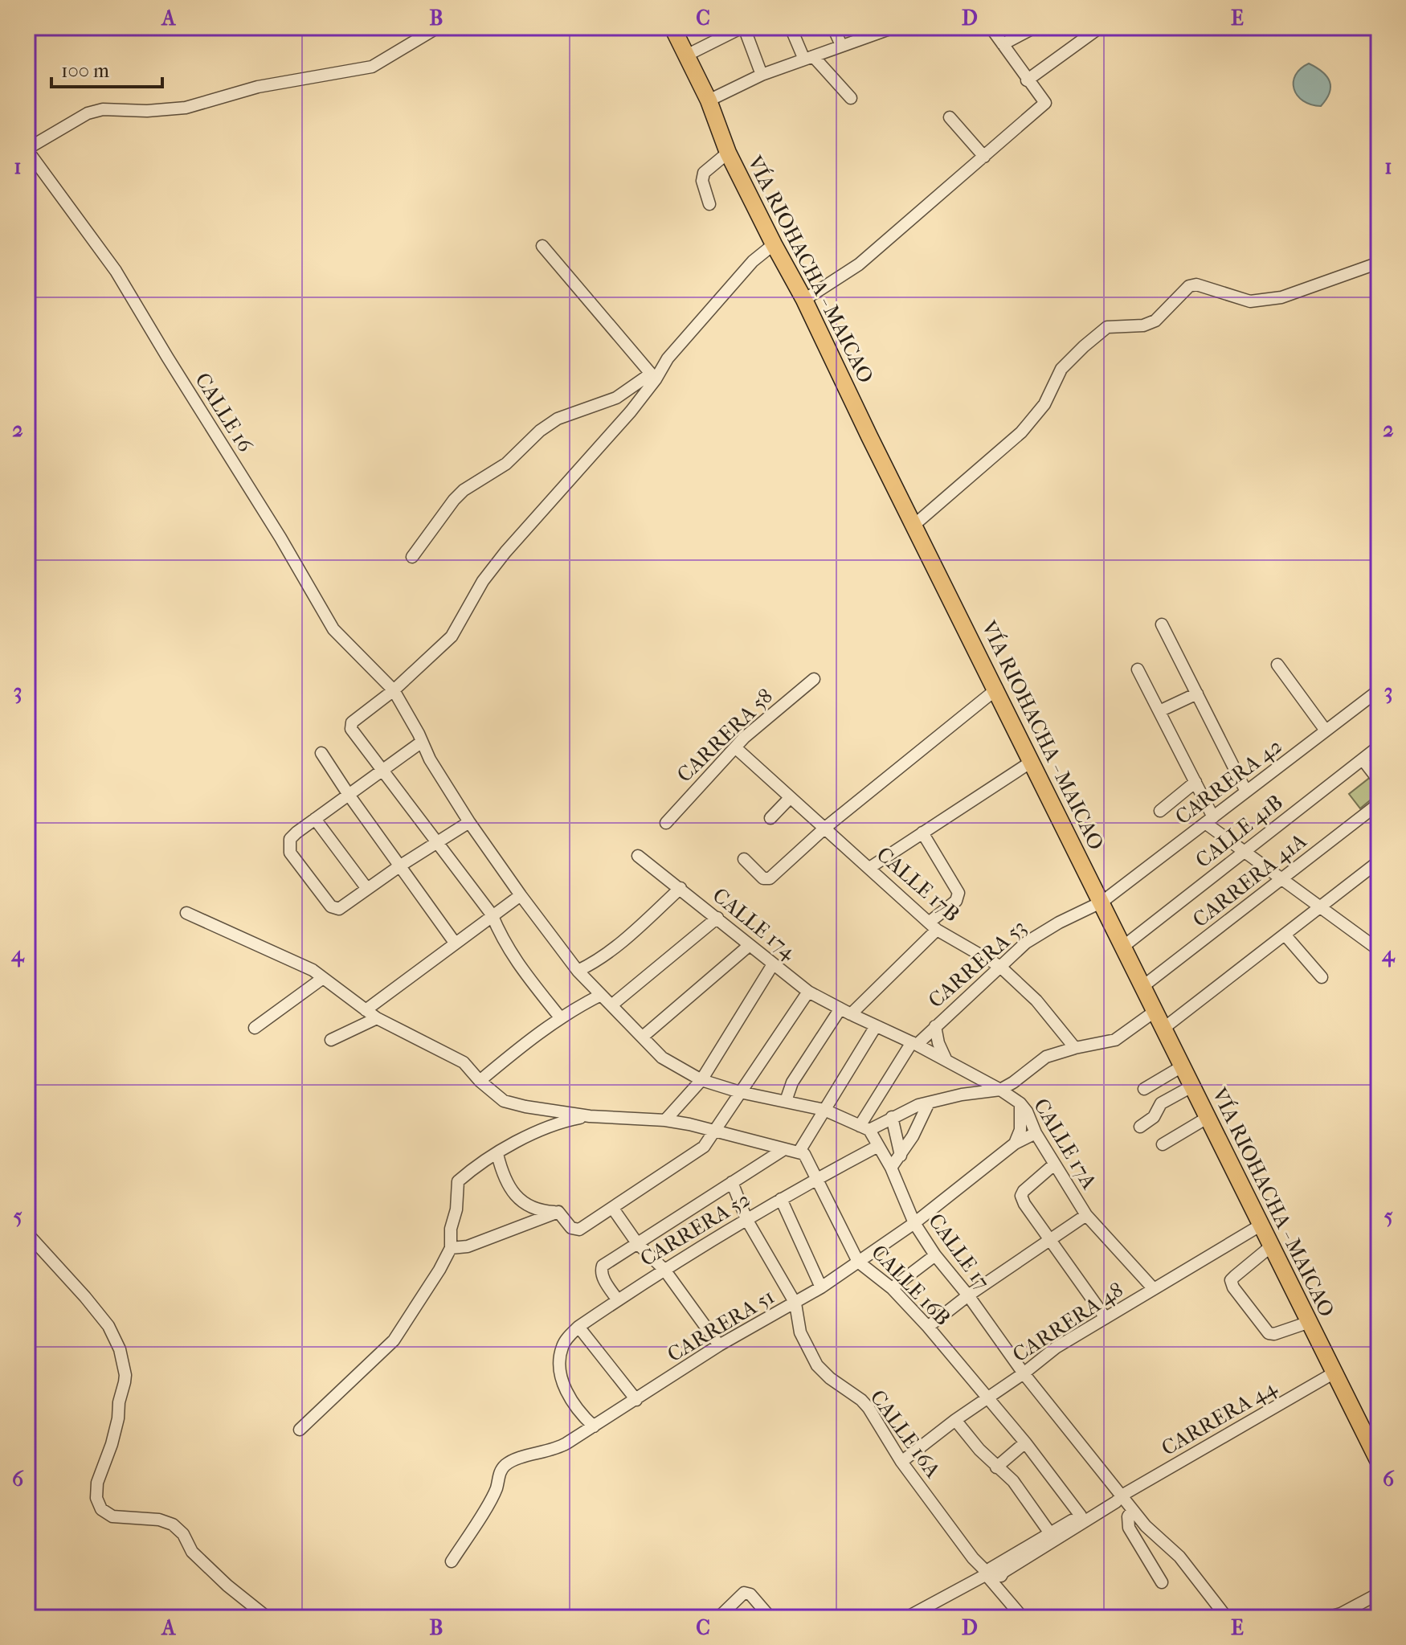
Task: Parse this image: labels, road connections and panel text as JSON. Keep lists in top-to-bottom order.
{
  "streets": {
    "highway": ["VÍA RIOHACHA - MAICAO"],
    "street": [
      "CALLE 16",
      "CARRERA 58",
      "CARRERA 42",
      "CALLE 41B",
      "CARRERA 41A",
      "CALLE 17B",
      "CALLE 174",
      "CARRERA 53",
      "CALLE 17A",
      "CARRERA 52",
      "CALLE 17",
      "CALLE 16B",
      "CARRERA 48",
      "CARRERA 51",
      "CARRERA 44",
      "CALLE 16A"
    ]
  },
  "crossings": [
    ["VÍA RIOHACHA - MAICAO", "CARRERA 42"],
    ["VÍA RIOHACHA - MAICAO", "CALLE 41B"],
    ["VÍA RIOHACHA - MAICAO", "CARRERA 41A"],
    ["VÍA RIOHACHA - MAICAO", "CARRERA 53"],
    ["VÍA RIOHACHA - MAICAO", "CARRERA 48"],
    ["VÍA RIOHACHA - MAICAO", "CARRERA 44"],
    ["CARRERA 58", "CALLE 17B"],
    ["CARRERA 42", "CARRERA 53"],
    ["CALLE 17B", "CARRERA 53"],
    ["CALLE 174", "CALLE 17A"],
    ["CARRERA 53", "CALLE 17A"],
    ["CARRERA 53", "CALLE 17"],
    ["CALLE 17A", "CARRERA 48"],
    ["CALLE 17A", "CARRERA 51"],
    ["CARRERA 52", "CALLE 17"],
    ["CARRERA 52", "CALLE 16B"],
    ["CARRERA 52", "CARRERA 51"],
    ["CALLE 17", "CARRERA 48"],
    ["CALLE 17", "CARRERA 51"],
    ["CALLE 17", "CARRERA 44"],
    ["CALLE 16B", "CARRERA 48"],
    ["CALLE 16B", "CARRERA 51"],
    ["CALLE 16B", "CARRERA 44"],
    ["CARRERA 48", "CALLE 16A"],
    ["CARRERA 51", "CALLE 16A"],
    ["CARRERA 44", "CALLE 16A"]
  ],
  "scale_bar": "100 m",
  "grid": {
    "columns": [
      "A",
      "B",
      "C",
      "D",
      "E"
    ],
    "rows": [
      "1",
      "2",
      "3",
      "4",
      "5",
      "6"
    ]
  }
}
